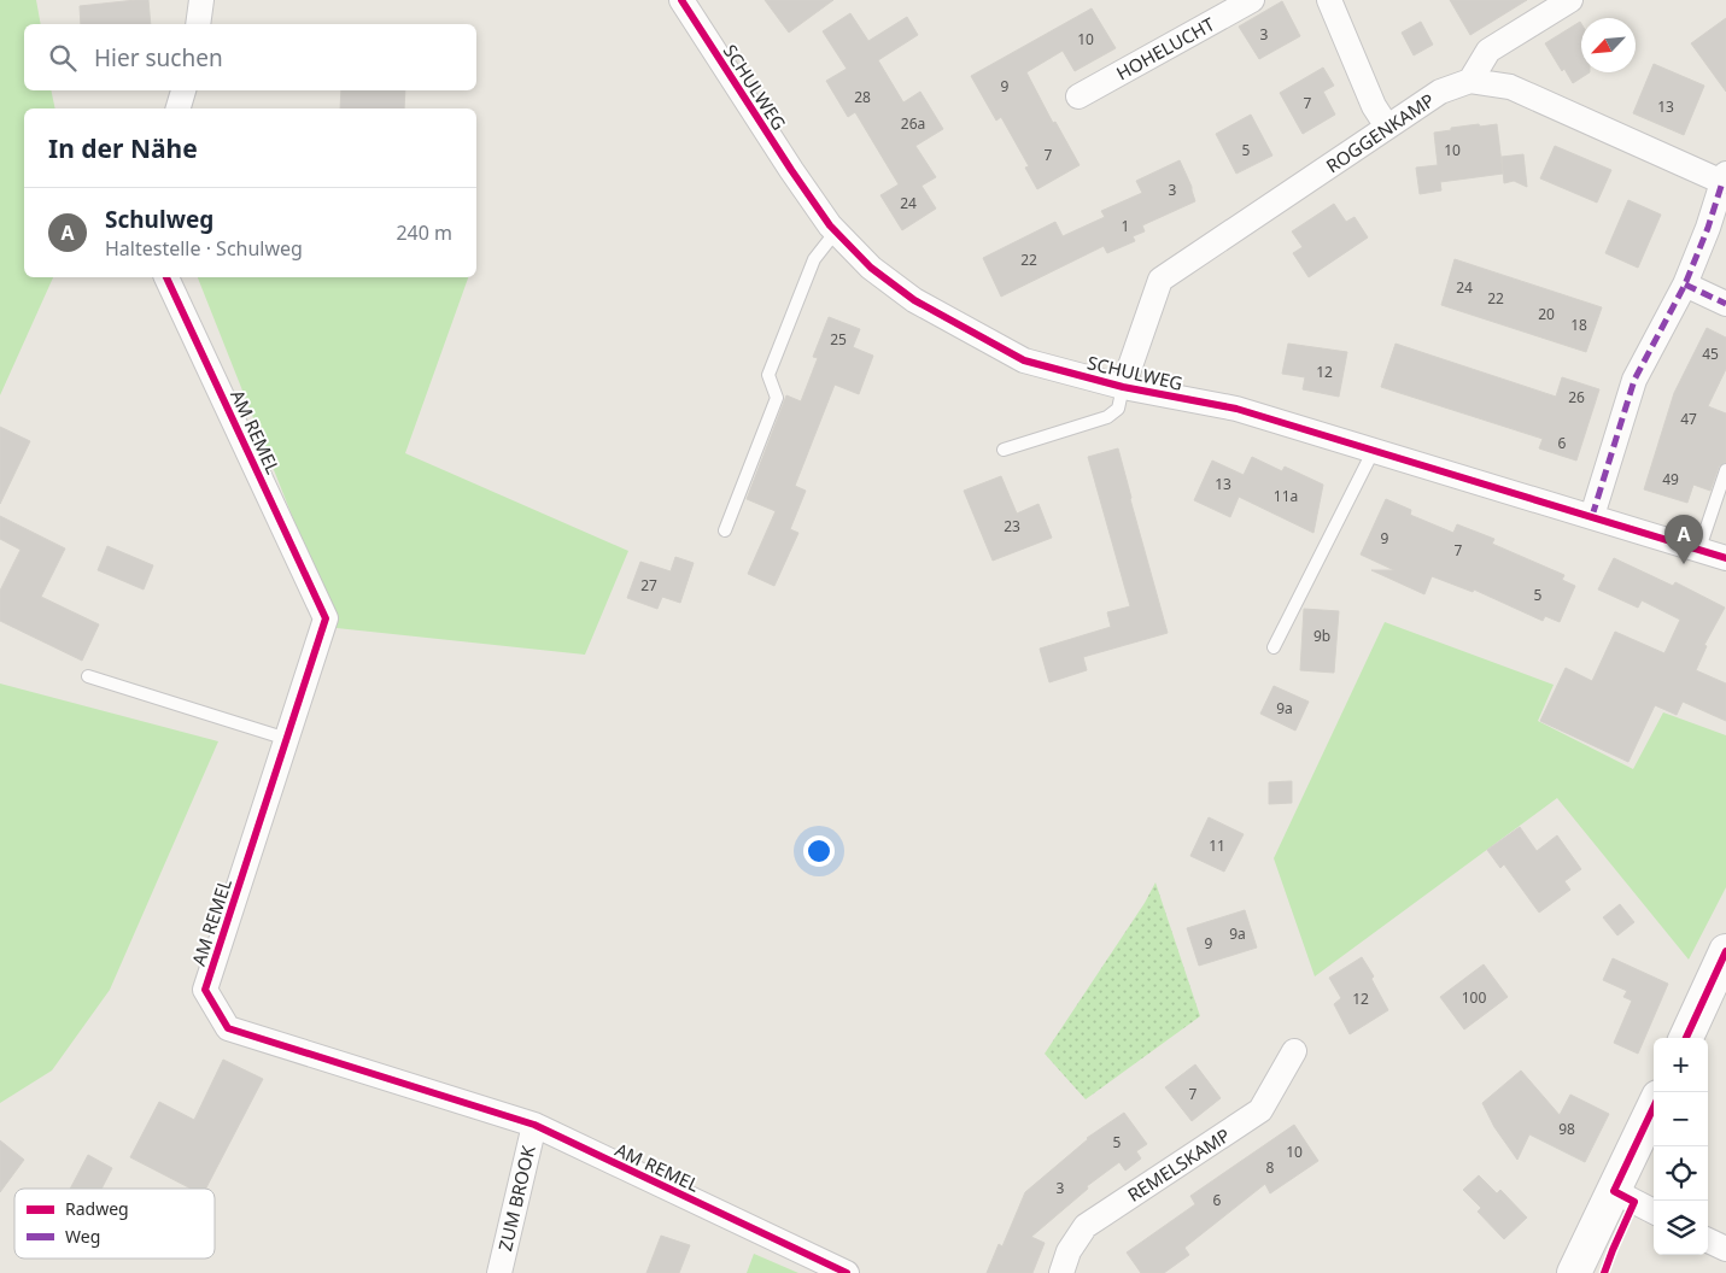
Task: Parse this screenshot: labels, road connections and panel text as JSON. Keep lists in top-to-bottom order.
{
  "streets": {
    "street": [
      "HOHELUCHT",
      "SCHULWEG",
      "ROGGENKAMP",
      "AM REMEL",
      "REMELSKAMP",
      "ZUM BROOK"
    ]
  },
  "crossings": [
    ["SCHULWEG", "ROGGENKAMP"],
    ["AM REMEL", "ZUM BROOK"]
  ],
  "house_numbers": [
    "3",
    "10",
    "9",
    "28",
    "7",
    "13",
    "26a",
    "5",
    "10",
    "7",
    "3",
    "24",
    "1",
    "22",
    "24",
    "22",
    "20",
    "18",
    "25",
    "45",
    "12",
    "26",
    "47",
    "6",
    "49",
    "13",
    "11a",
    "23",
    "9",
    "7",
    "27",
    "5",
    "9b",
    "9a",
    "11",
    "9a",
    "9",
    "100",
    "12",
    "7",
    "98",
    "5",
    "10",
    "8",
    "3",
    "6"
  ],
  "legend": ["Radweg", "Weg"],
  "north": "bottom left",
  "page": {
    "search": "Hier suchen",
    "heading": "In der Nähe",
    "list": [
      {
        "mark": "A",
        "name": "Schulweg",
        "note": "Haltestelle · Schulweg",
        "value": "240 m"
      }
    ],
    "pins": "A",
    "map_buttons": ["+", "−"]
  }
}
